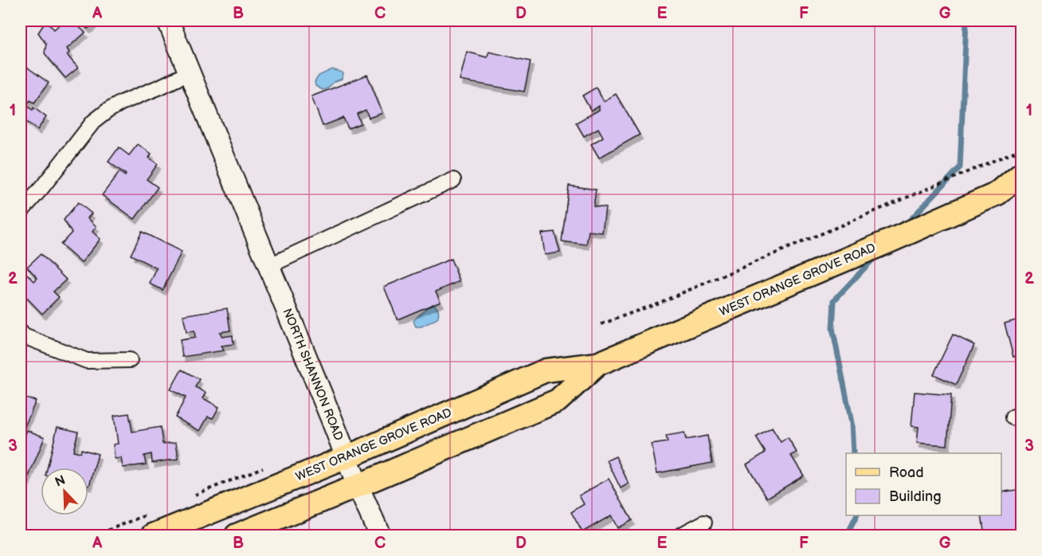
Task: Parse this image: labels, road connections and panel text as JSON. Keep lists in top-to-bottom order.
{
  "streets": {
    "main road": ["WEST ORANGE GROVE ROAD"],
    "street": ["NORTH SHANNON ROAD"]
  },
  "crossings": [
    ["WEST ORANGE GROVE ROAD", "NORTH SHANNON ROAD"]
  ],
  "legend": ["Road", "Building"],
  "north": "top left",
  "grid": {
    "columns": [
      "A",
      "B",
      "C",
      "D",
      "E",
      "F",
      "G"
    ],
    "rows": ["1", "2", "3"]
  }
}
